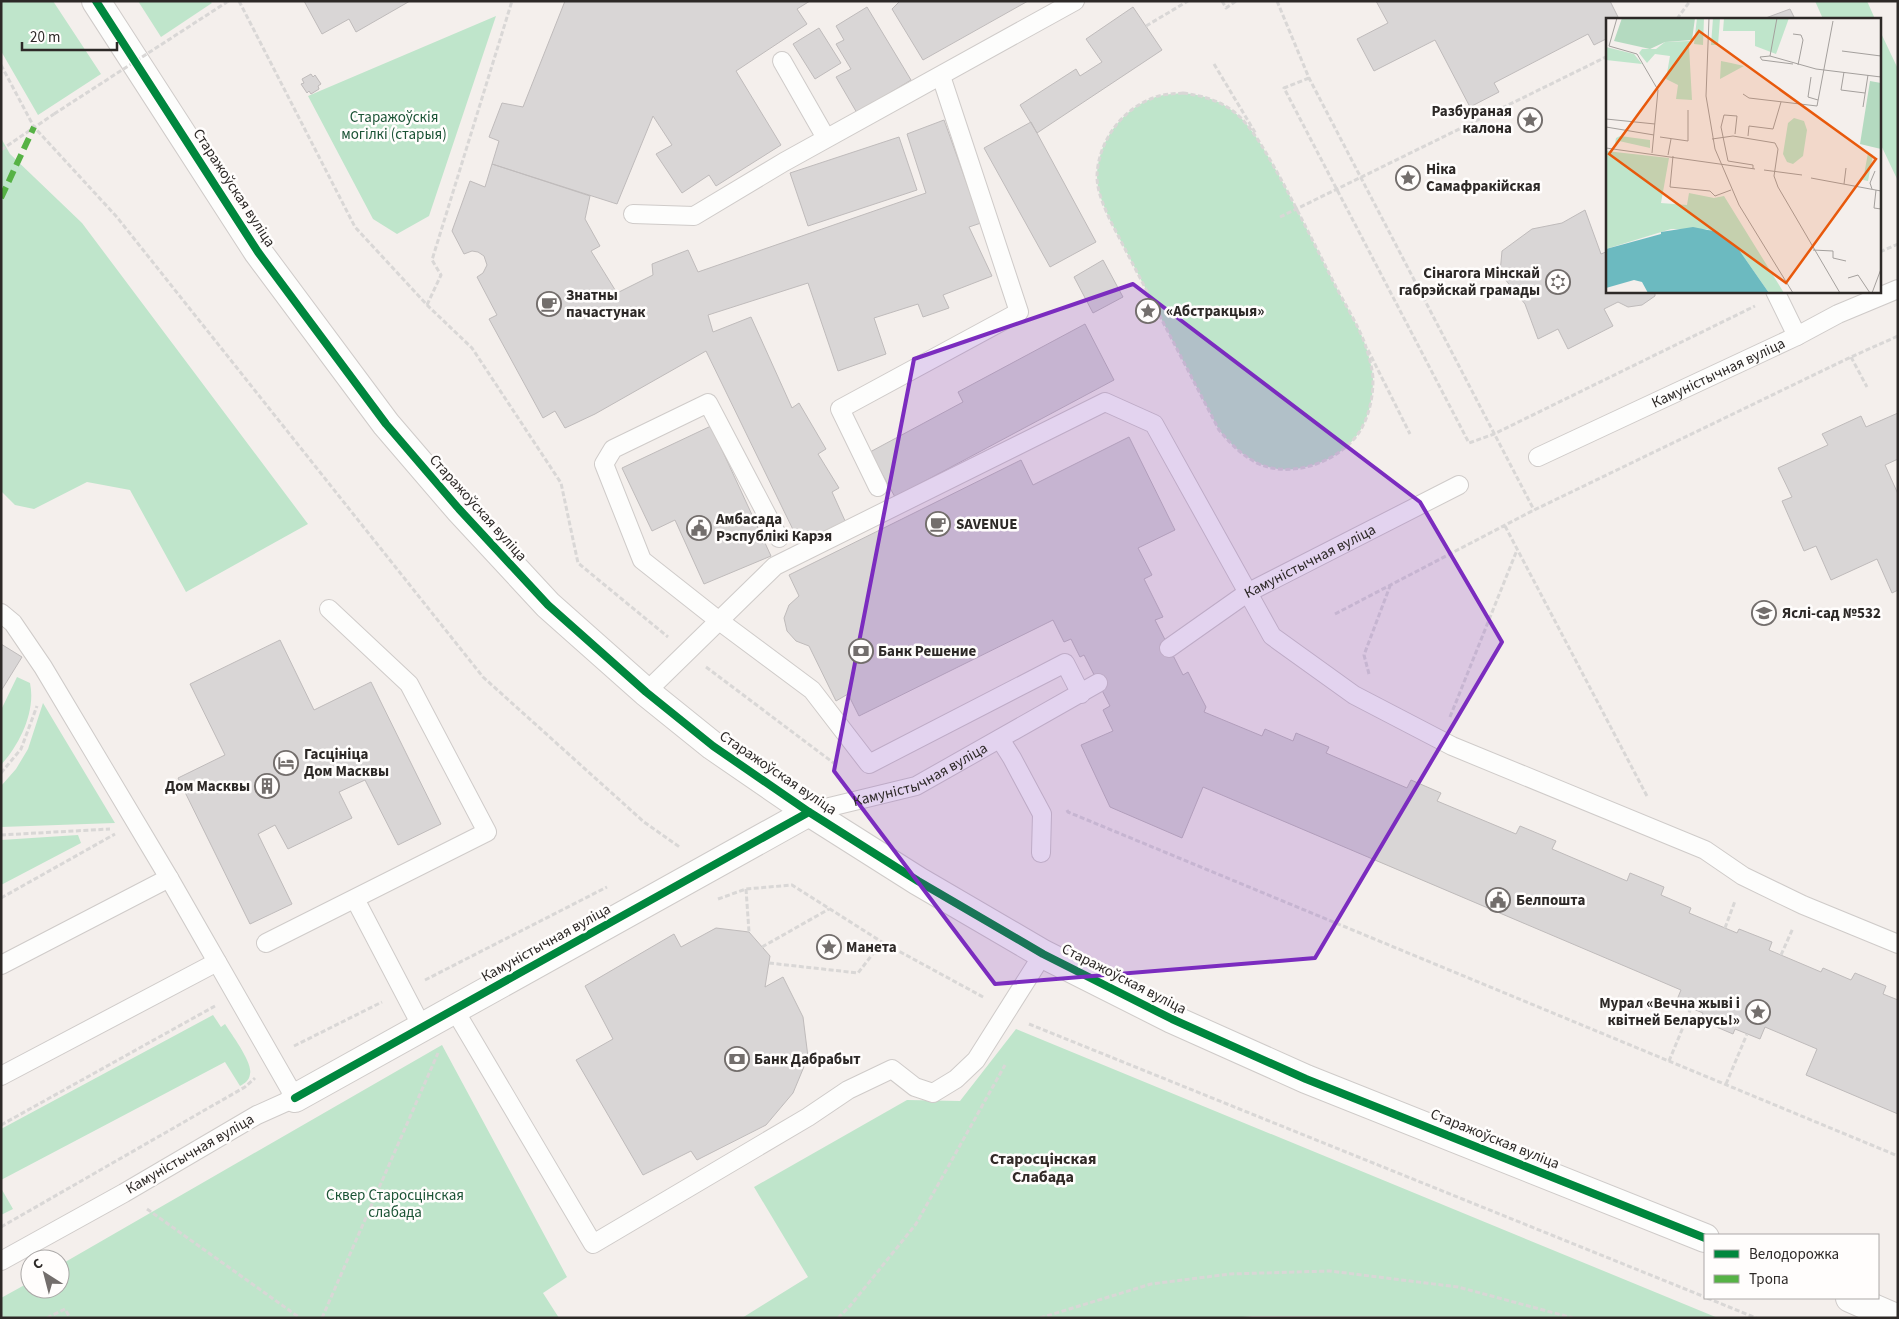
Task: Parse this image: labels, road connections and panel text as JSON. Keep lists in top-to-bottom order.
{
  "streets": {
    "main road": ["Старажоўская вуліца", "Камуністычная вуліца"]
  },
  "crossings": [
    ["Старажоўская вуліца", "Камуністычная вуліца"]
  ],
  "districts": ["Старосцінская Слабада"],
  "parks": ["Старажоўскія могілкі (старыя)", "Сквер Старосцінская слабада"],
  "places": {
    "place": [
      "Разбураная калона",
      "Ніка Самафракійская",
      "«Абстракцыя»",
      "Манета",
      "Мурал «Вечна жыві і квітней Беларусь!»"
    ],
    "synagogue": ["Сінагога Мінскай габрэйскай грамады"],
    "cafe": ["Знатны пачастунак", "SAVENUE"],
    "public building": ["Амбасада Рэспублікі Карэя", "Белпошта"],
    "school or university": ["Яслі-сад №532"],
    "bank": ["Банк Решение", "Банк Дабрабыт"],
    "hotel": ["Гасцініца Дом Масквы"],
    "building": ["Дом Масквы"]
  },
  "legend": ["Велодорожка", "Тропа"],
  "scale_bar": "20 m",
  "north": "top left"
}
